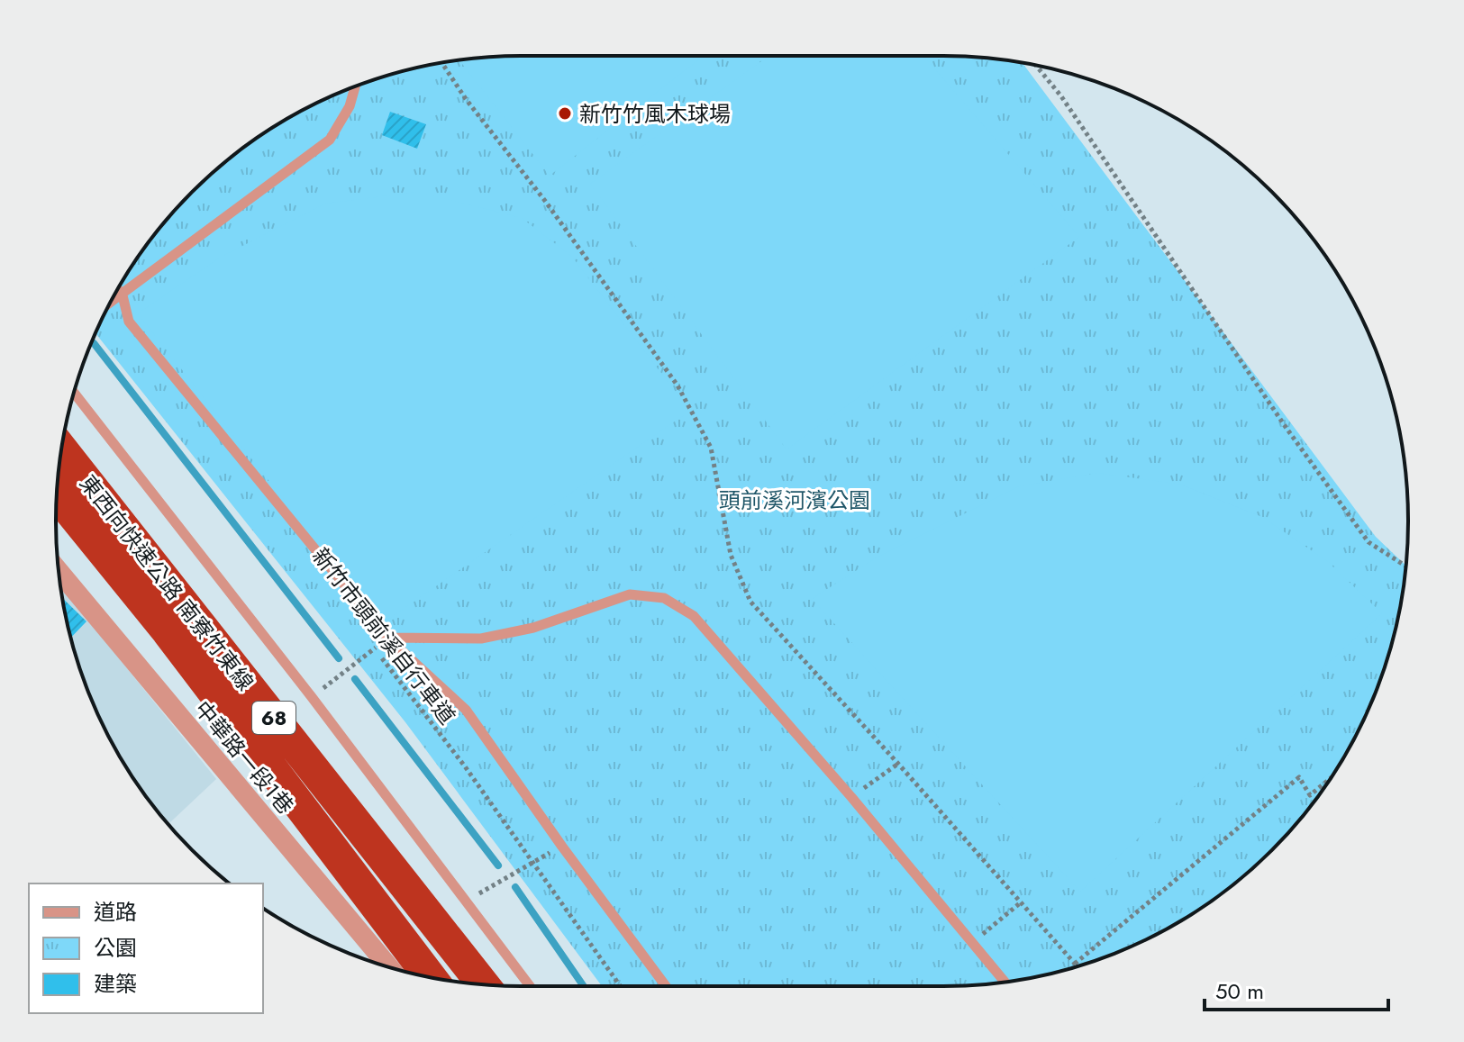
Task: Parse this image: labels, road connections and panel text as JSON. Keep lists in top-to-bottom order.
{
  "streets": {
    "highway": ["東西向快速公路 南寮竹東線", "68"],
    "street": ["中華路一段1巷"],
    "path": ["新竹市頭前溪自行車道"]
  },
  "parks": ["頭前溪河濱公園"],
  "places": ["新竹竹風木球場"],
  "legend": ["道路", "公園", "建築"],
  "scale_bar": "50 m"
}
